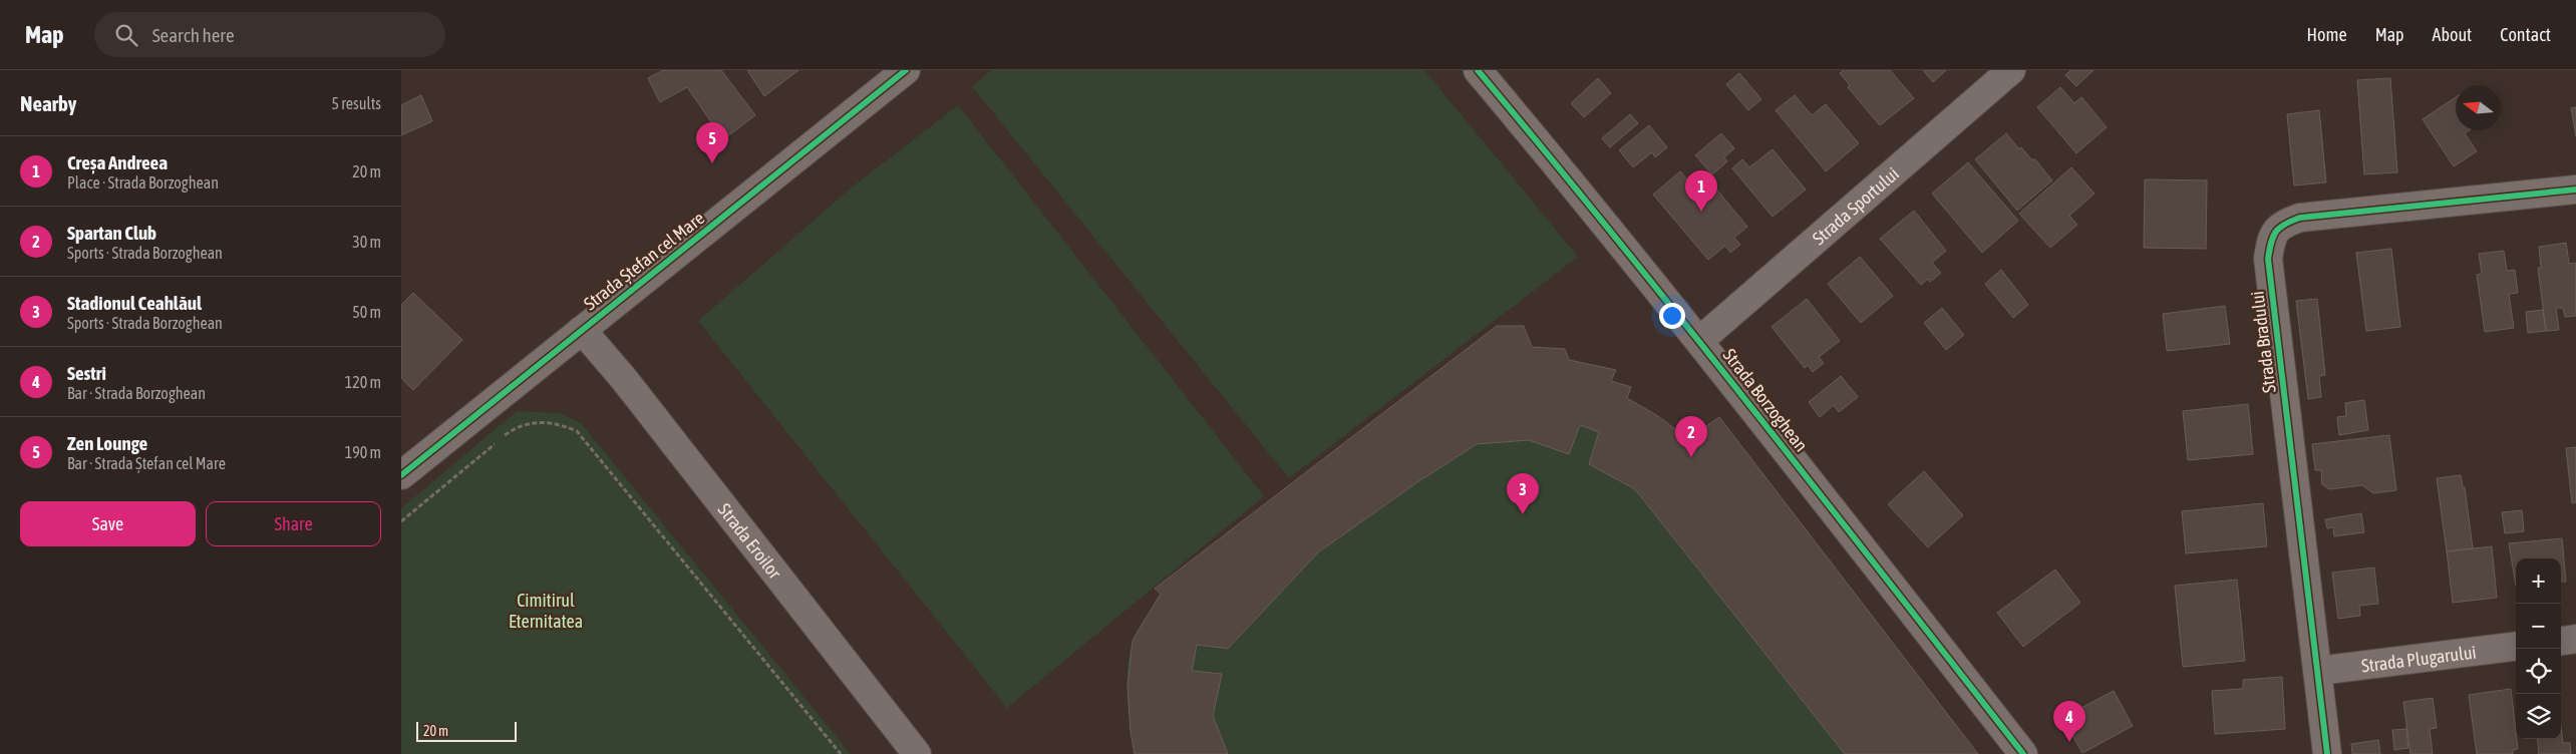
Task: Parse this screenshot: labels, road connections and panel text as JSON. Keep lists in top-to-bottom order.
{
  "streets": {
    "street": [
      "Strada Sportului",
      "Strada Ștefan cel Mare",
      "Strada Bradului",
      "Strada Borzoghean",
      "Strada Eroilor",
      "Strada Plugarului"
    ]
  },
  "crossings": [
    ["Strada Sportului", "Strada Borzoghean"],
    ["Strada Ștefan cel Mare", "Strada Eroilor"],
    ["Strada Bradului", "Strada Plugarului"]
  ],
  "parks": ["Cimitirul Eternitatea"],
  "scale_bar": "20 m",
  "north": "left",
  "page": {
    "header": "Map",
    "search": "Search here",
    "nav": [
      "Home",
      "Map",
      "About",
      "Contact"
    ],
    "heading": ["Nearby", "5 results"],
    "pins": [
      "5",
      "1",
      "2",
      "3",
      "4"
    ],
    "list": [
      {
        "mark": "1",
        "name": "Creșa Andreea",
        "note": "Place · Strada Borzoghean",
        "value": "20 m"
      },
      {
        "mark": "2",
        "name": "Spartan Club",
        "note": "Sports · Strada Borzoghean",
        "value": "30 m"
      },
      {
        "mark": "3",
        "name": "Stadionul Ceahlăul",
        "note": "Sports · Strada Borzoghean",
        "value": "50 m"
      },
      {
        "mark": "4",
        "name": "Sestri",
        "note": "Bar · Strada Borzoghean",
        "value": "120 m"
      },
      {
        "mark": "5",
        "name": "Zen Lounge",
        "note": "Bar · Strada Ștefan cel Mare",
        "value": "190 m"
      }
    ],
    "buttons": ["Save", "Share"],
    "map_buttons": ["+", "−"],
    "scale": "20 m"
  }
}
